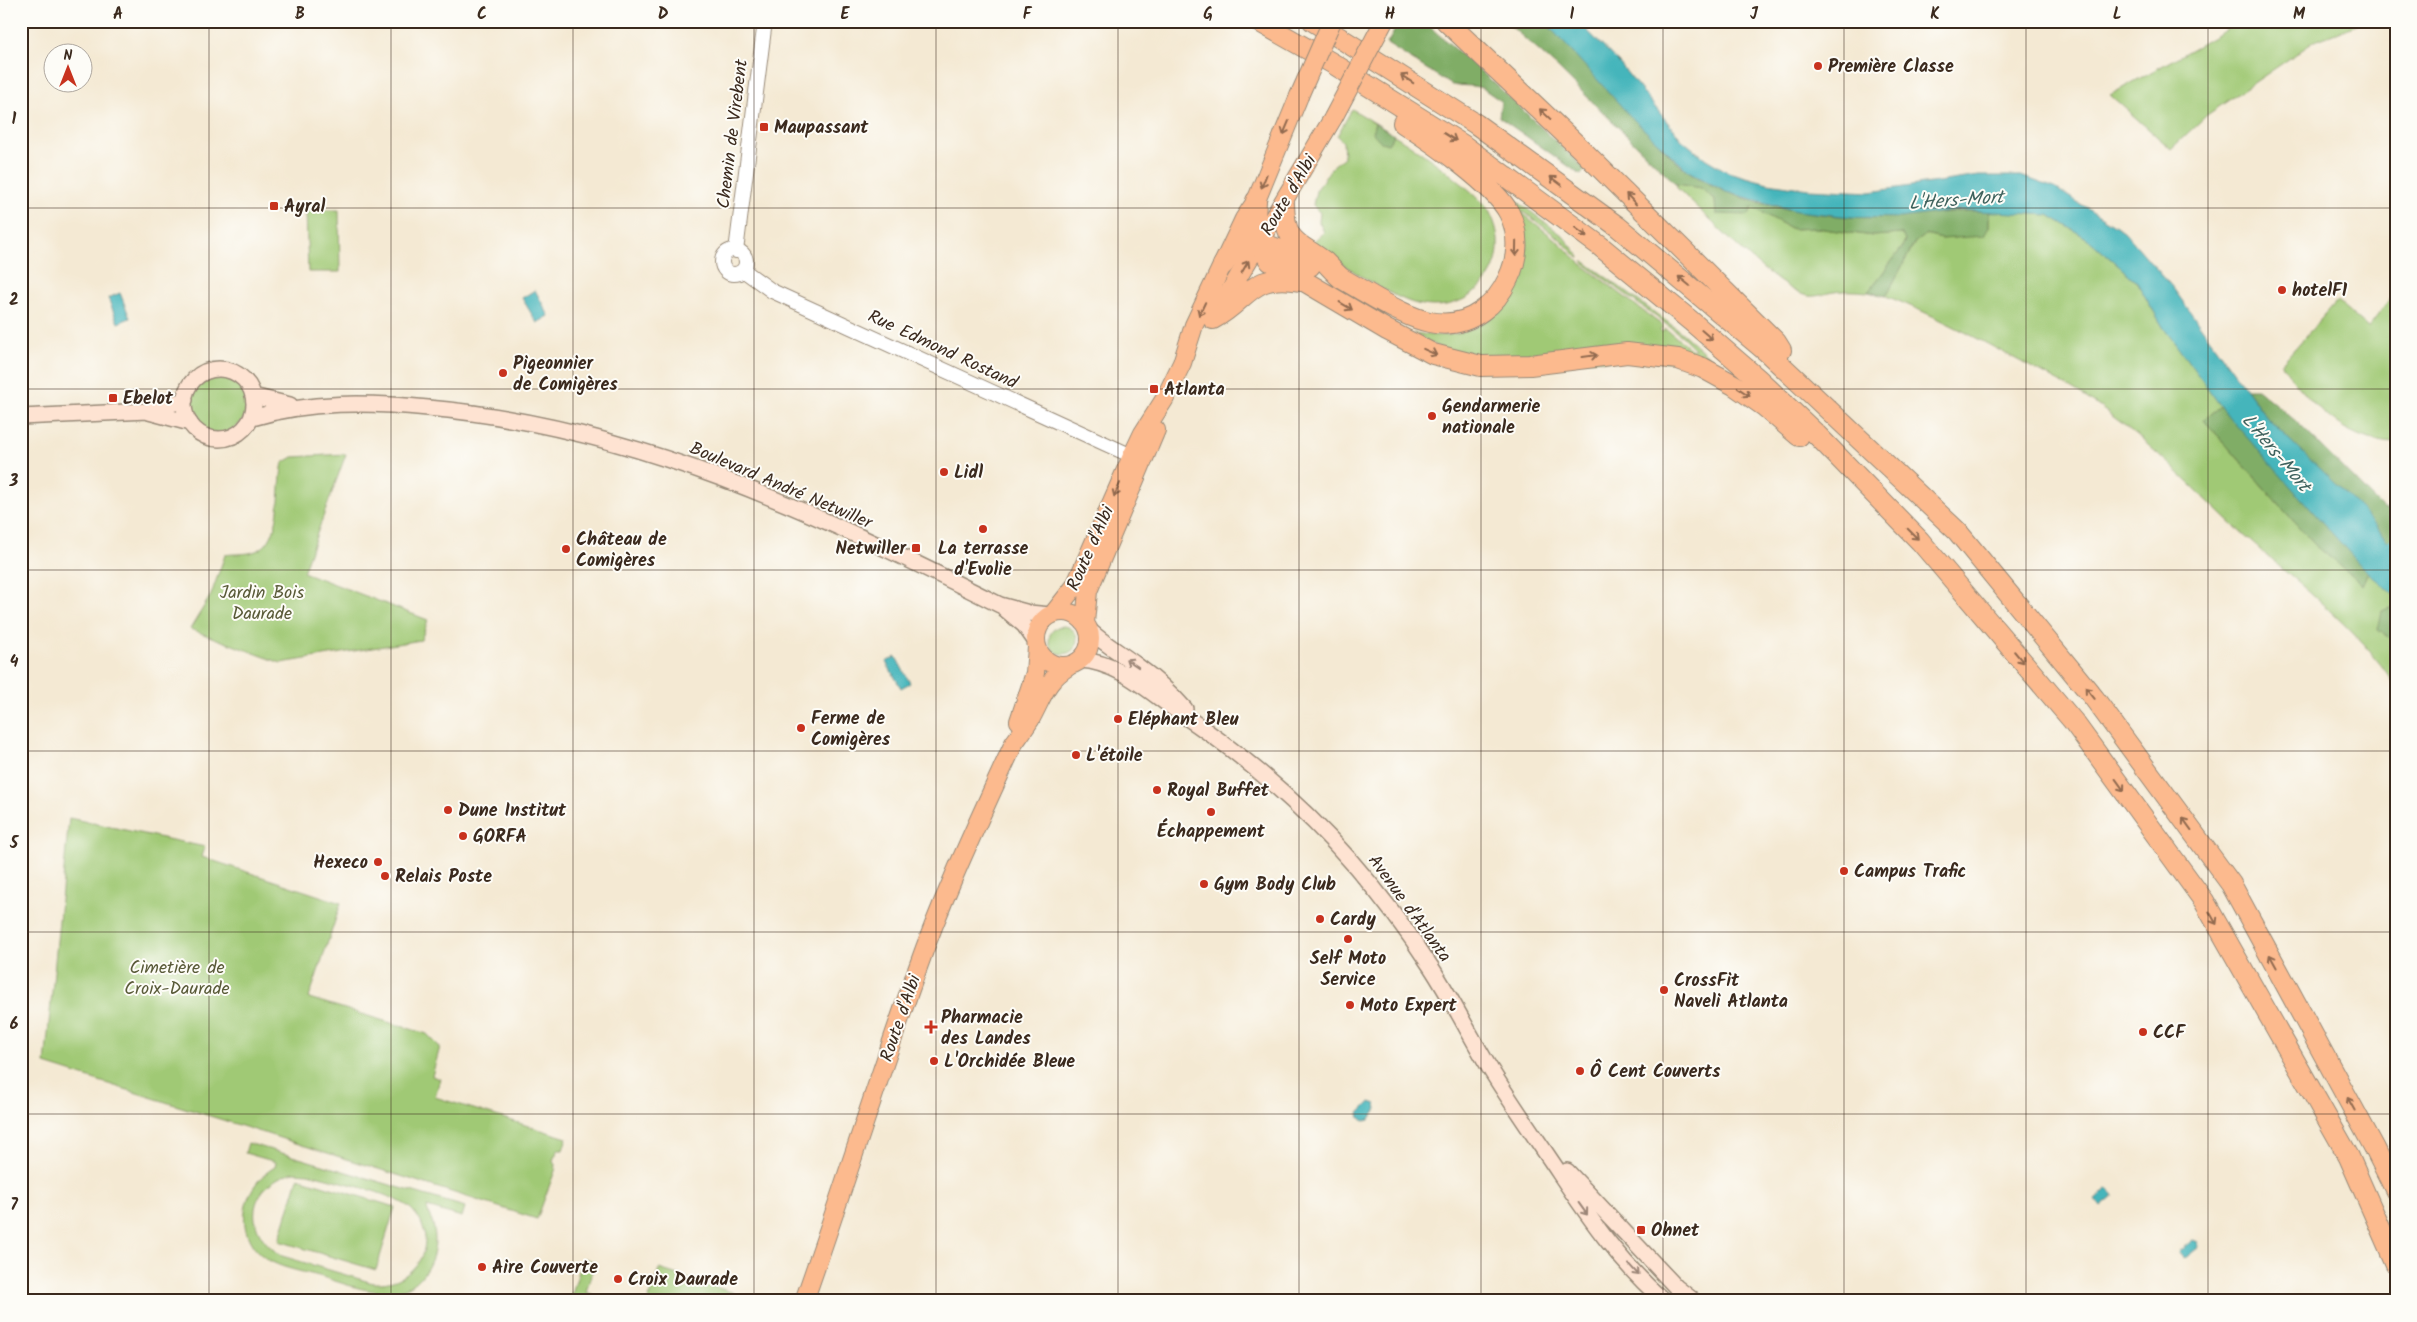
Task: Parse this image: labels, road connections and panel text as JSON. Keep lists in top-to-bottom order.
{
  "streets": {
    "main road": ["Route d'Albi", "Boulevard André Netwiller", "Avenue d'Atlanta"],
    "street": ["Chemin de Virebent", "Rue Edmond Rostand"]
  },
  "crossings": [
    ["Chemin de Virebent", "Rue Edmond Rostand"],
    ["Route d'Albi", "Rue Edmond Rostand"],
    ["Route d'Albi", "Boulevard André Netwiller"],
    ["Route d'Albi", "Avenue d'Atlanta"],
    ["Boulevard André Netwiller", "Avenue d'Atlanta"]
  ],
  "water": ["L'Hers-Mort"],
  "parks": ["Jardin Bois Daurade", "Cimetière de Croix-Daurade"],
  "places": {
    "other": [
      "Première Classe",
      "hotelF1",
      "Pigeonnier de Comigères",
      "Gendarmerie nationale",
      "Lidl",
      "La terrasse d'Evolie",
      "Château de Comigères",
      "Eléphant Bleu",
      "Ferme de Comigères",
      "L'étoile",
      "Royal Buffet",
      "Dune Institut",
      "Échappement",
      "GORFA",
      "Hexeco",
      "Campus Trafic",
      "Relais Poste",
      "Gym Body Club",
      "Cardy",
      "Self Moto Service",
      "CrossFit Naveli Atlanta",
      "Moto Expert",
      "CCF",
      "L'Orchidée Bleue",
      "Ô Cent Couverts",
      "Aire Couverte",
      "Croix Daurade"
    ],
    "transit": [
      "Maupassant",
      "Ayral",
      "Atlanta",
      "Ebelot",
      "Netwiller",
      "Ohnet"
    ],
    "health": ["Pharmacie des Landes"]
  },
  "north": "top",
  "grid": {
    "columns": [
      "A",
      "B",
      "C",
      "D",
      "E",
      "F",
      "G",
      "H",
      "I",
      "J",
      "K",
      "L",
      "M"
    ],
    "rows": [
      "1",
      "2",
      "3",
      "4",
      "5",
      "6",
      "7"
    ]
  }
}
